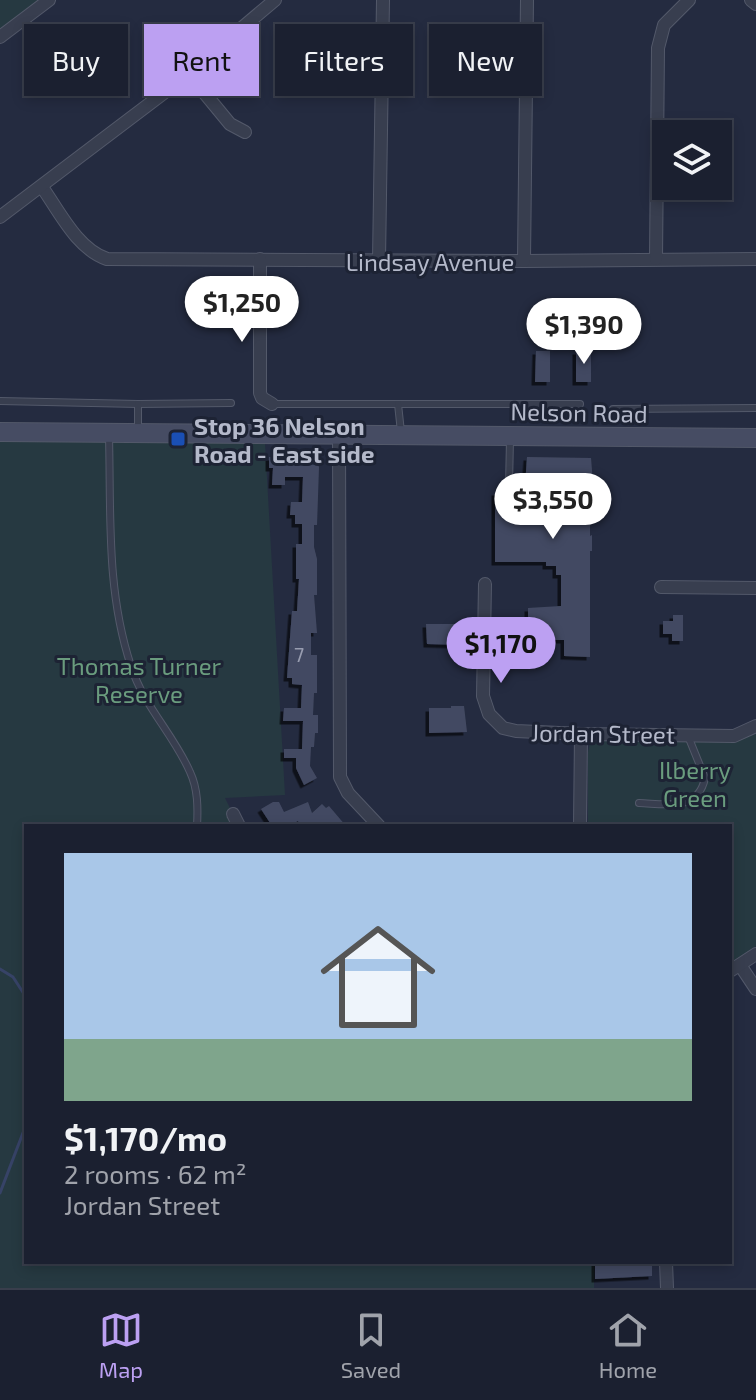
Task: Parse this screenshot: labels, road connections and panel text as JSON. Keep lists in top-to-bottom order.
{
  "streets": {
    "main road": ["Nelson Road"],
    "street": ["Lindsay Avenue", "Jordan Street"]
  },
  "parks": ["Thomas Turner Reserve", "Ilberry Green"],
  "places": {
    "transit": ["Stop 36 Nelson Road - East side"]
  },
  "house_numbers": ["7"],
  "page": {
    "chip": [
      "Buy",
      "Rent",
      "Filters",
      "New"
    ],
    "price": [
      "$1,250",
      "$1,390",
      "$3,550",
      "$1,170"
    ],
    "list": [
      {
        "name": "$1,170/mo",
        "note": "2 rooms · 62 m² · Jordan Street"
      }
    ],
    "tabs": ["Map", "Saved", "Home"]
  }
}
